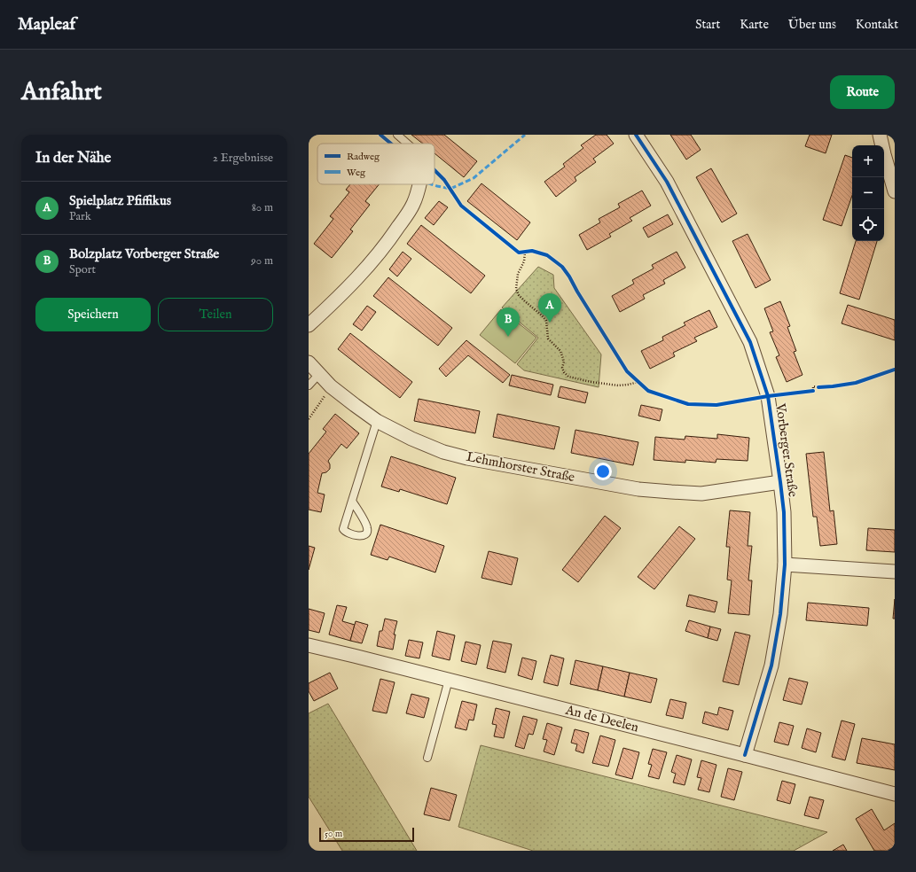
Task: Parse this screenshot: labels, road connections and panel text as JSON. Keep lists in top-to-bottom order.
{
  "streets": {
    "street": ["Vorberger Straße", "Lehmhorster Straße", "An de Deelen"]
  },
  "crossings": [
    ["Vorberger Straße", "Lehmhorster Straße"],
    ["Vorberger Straße", "An de Deelen"]
  ],
  "legend": ["Radweg", "Weg"],
  "scale_bar": "50 m",
  "page": {
    "header": "Mapleaf",
    "nav": [
      "Start",
      "Karte",
      "Über uns",
      "Kontakt"
    ],
    "buttons": [
      "Route",
      ["Speichern", "Teilen"]
    ],
    "title": "Anfahrt",
    "heading": ["In der Nähe", "2 Ergebnisse"],
    "map_buttons": ["+", "−"],
    "list": [
      {
        "mark": "A",
        "name": "Spielplatz Pfiffikus",
        "note": "Park",
        "value": "80 m"
      },
      {
        "mark": "B",
        "name": "Bolzplatz Vorberger Straße",
        "note": "Sport",
        "value": "90 m"
      }
    ],
    "pins": ["A", "B"],
    "scale": "50 m"
  }
}
